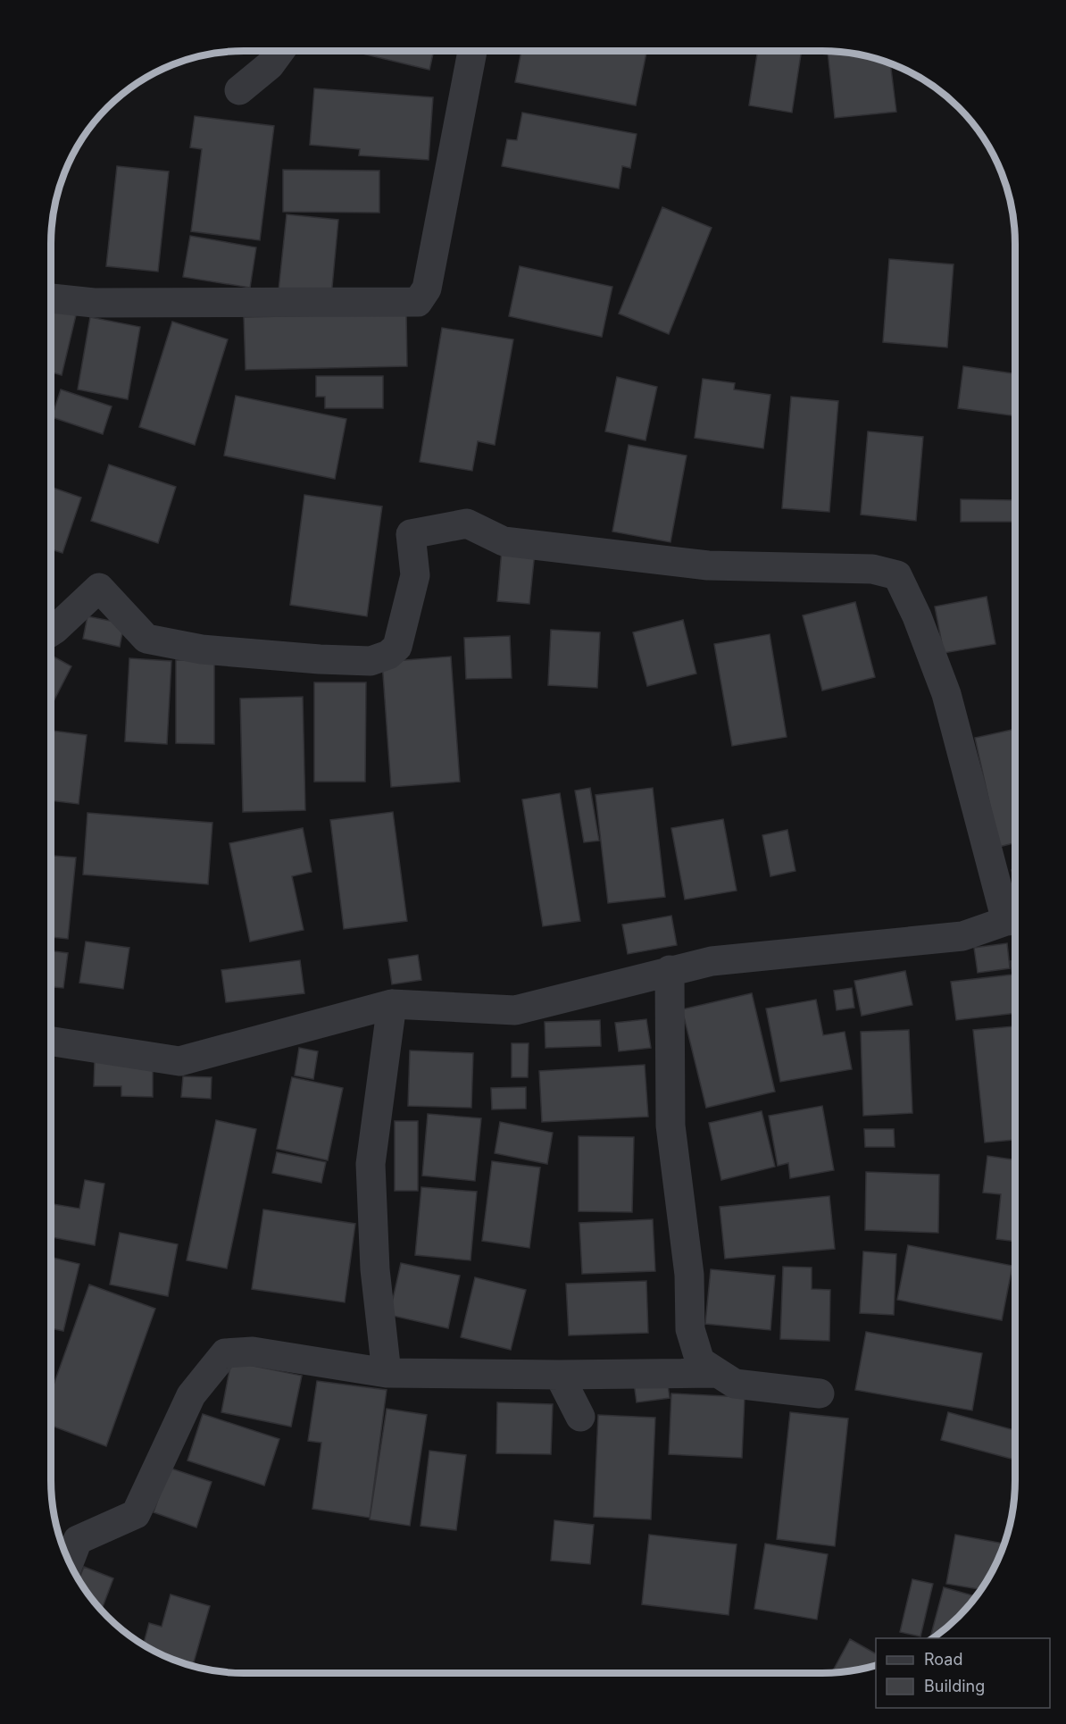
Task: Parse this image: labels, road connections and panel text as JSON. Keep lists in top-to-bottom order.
{
  "legend": ["Road", "Building"]
}
